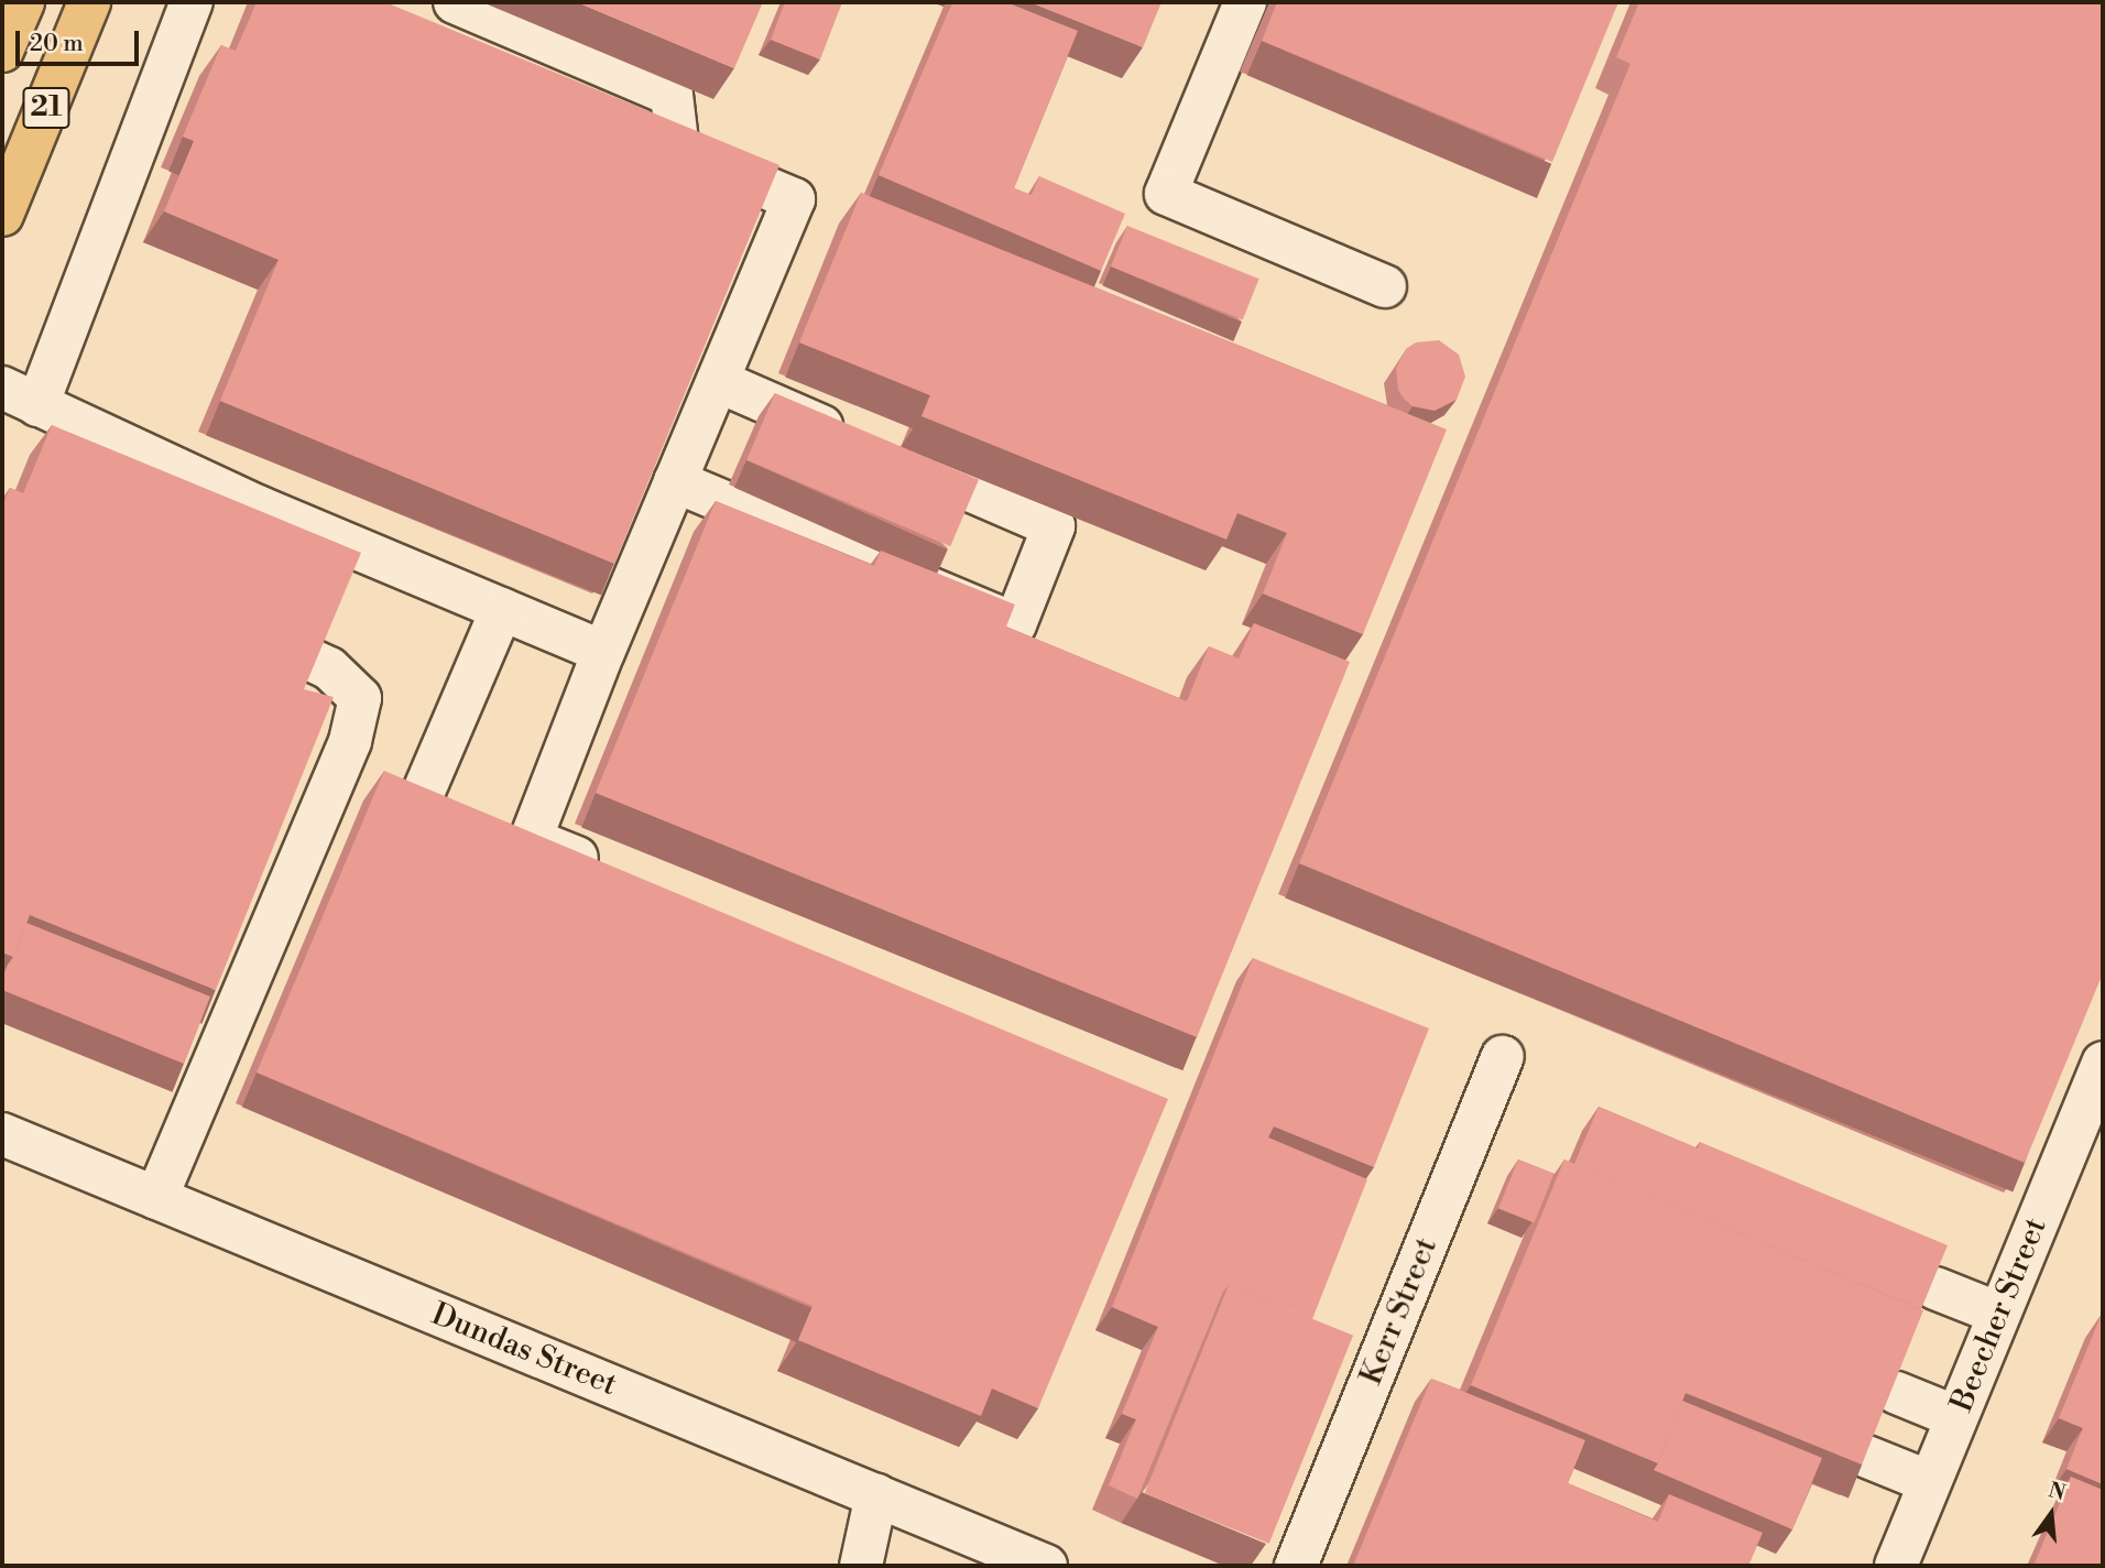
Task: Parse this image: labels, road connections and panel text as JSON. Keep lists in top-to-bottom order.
{
  "streets": {
    "main road": ["21"],
    "street": ["Kerr Street", "Beecher Street", "Dundas Street"]
  },
  "scale_bar": "20 m",
  "north": "top"
}
